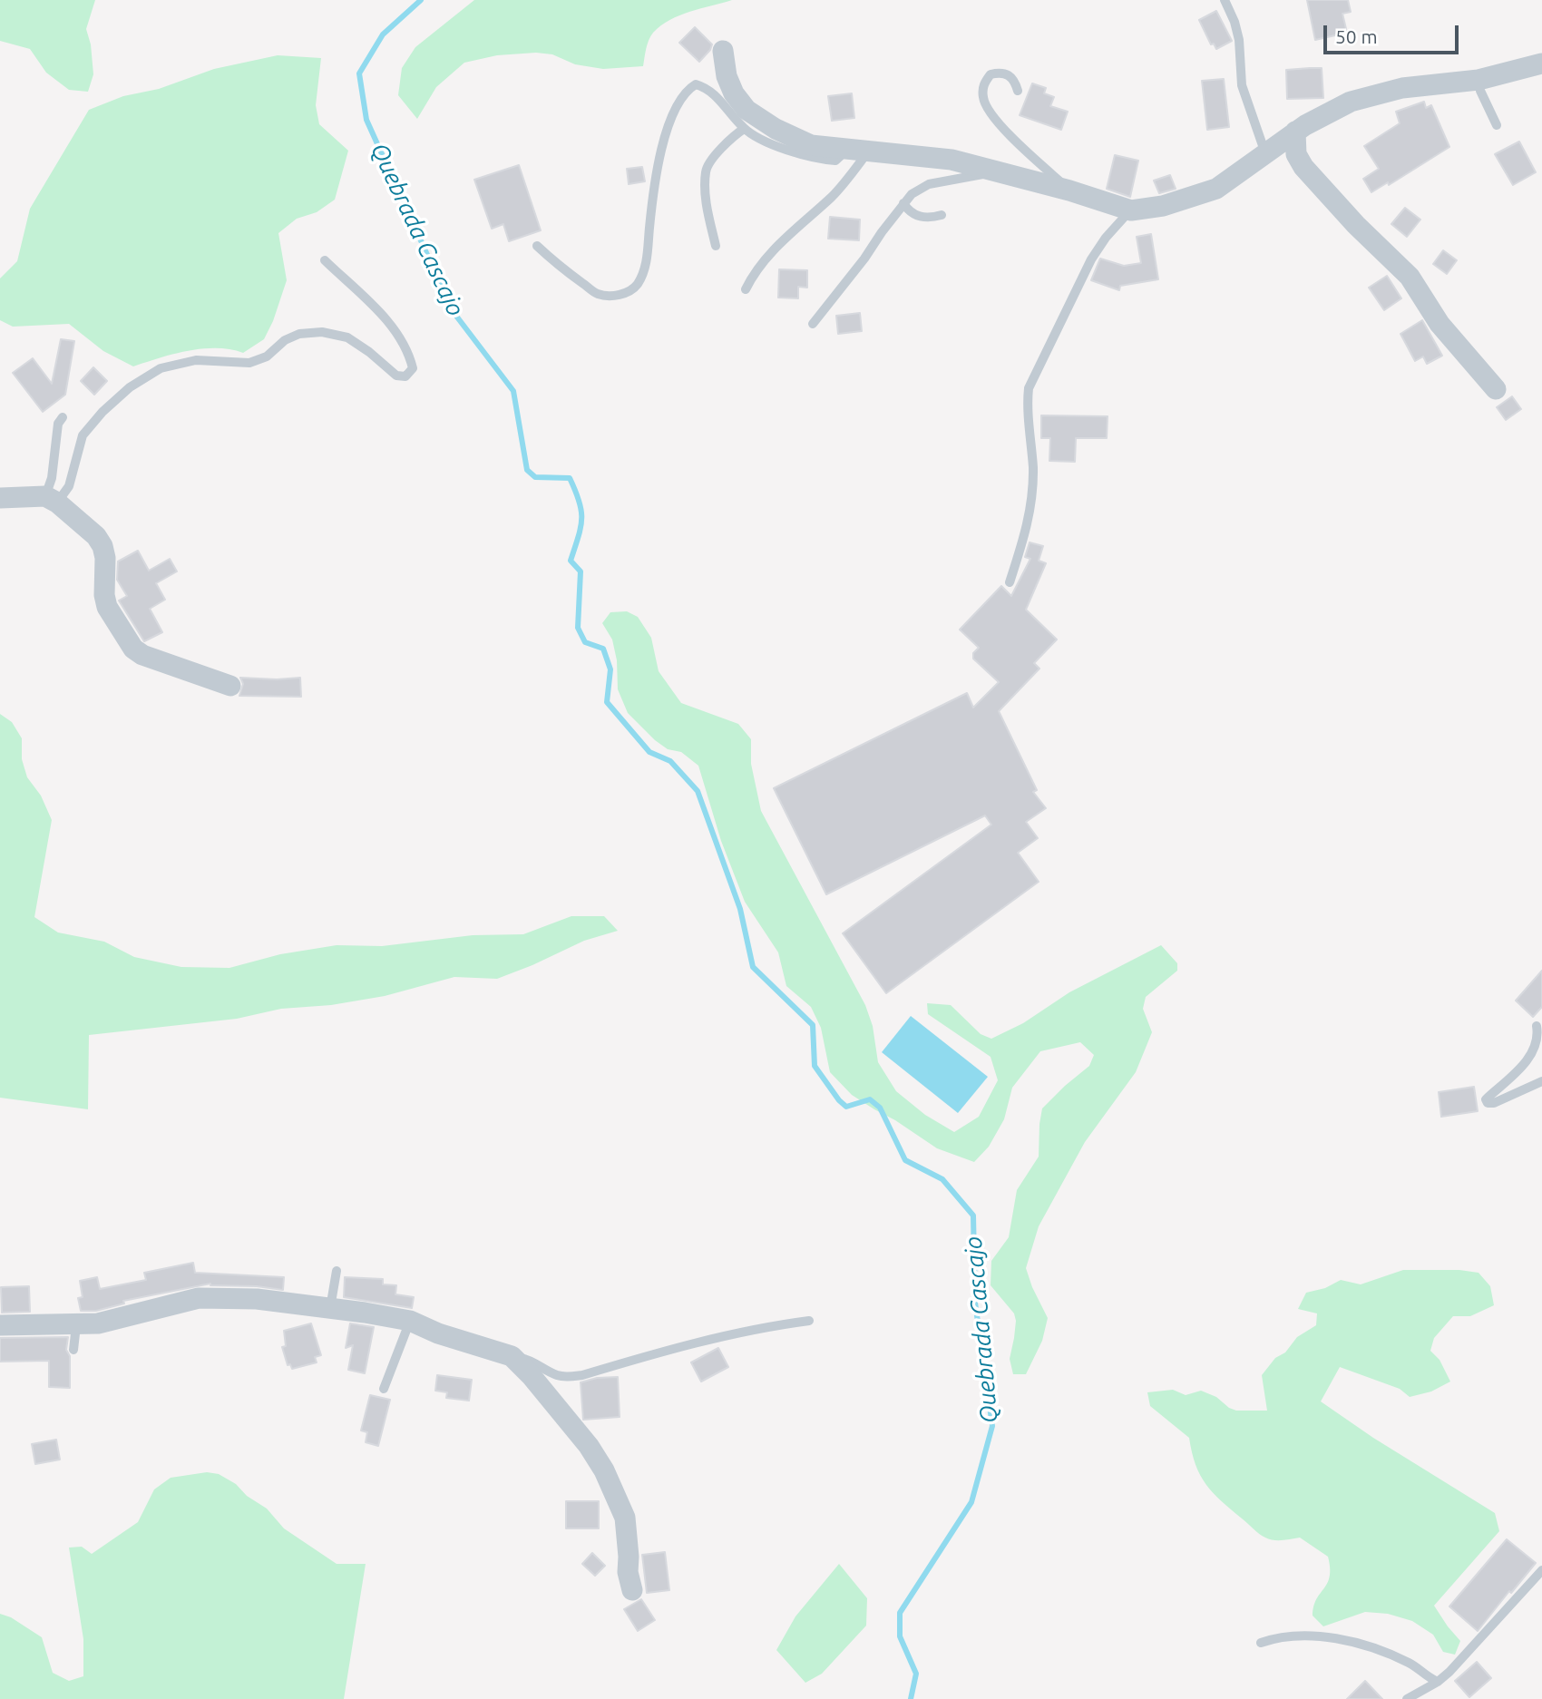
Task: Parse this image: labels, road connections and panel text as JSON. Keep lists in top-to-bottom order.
{
  "water": ["Quebrada Cascajo"],
  "scale_bar": "50 m"
}
